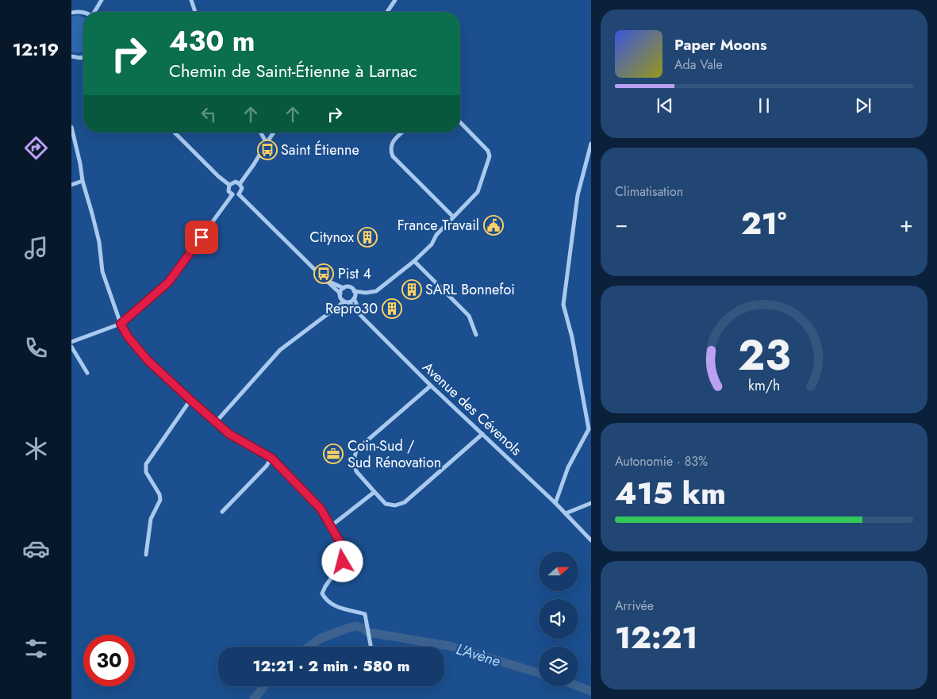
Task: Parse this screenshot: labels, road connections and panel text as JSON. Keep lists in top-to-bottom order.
{
  "streets": {
    "street": ["Avenue des Cévenols"]
  },
  "water": ["L'Avène"],
  "places": {
    "bus stop": ["Saint Étienne", "Pist 4"],
    "public building": ["France Travail"],
    "building": ["Citynox", "SARL Bonnefoi", "Repro30"],
    "office": ["Coin-Sud / Sud Rénovation"]
  },
  "north": "right",
  "page": {
    "tabs": "12:19",
    "turn": ["430 m", "Chemin de Saint-Étienne à Larnac"],
    "song": ["Paper Moons", "Ada Vale"],
    "tile": [
      "Climatisation",
      ["Autonomie · 83%", "415 km"],
      ["Arrivée", "12:21"]
    ],
    "heat": ["−", "21°", "+"],
    "limit": "30",
    "trip": "12:21 · 2 min · 580 m",
    "gauge": ["23", "km/h"]
  }
}
